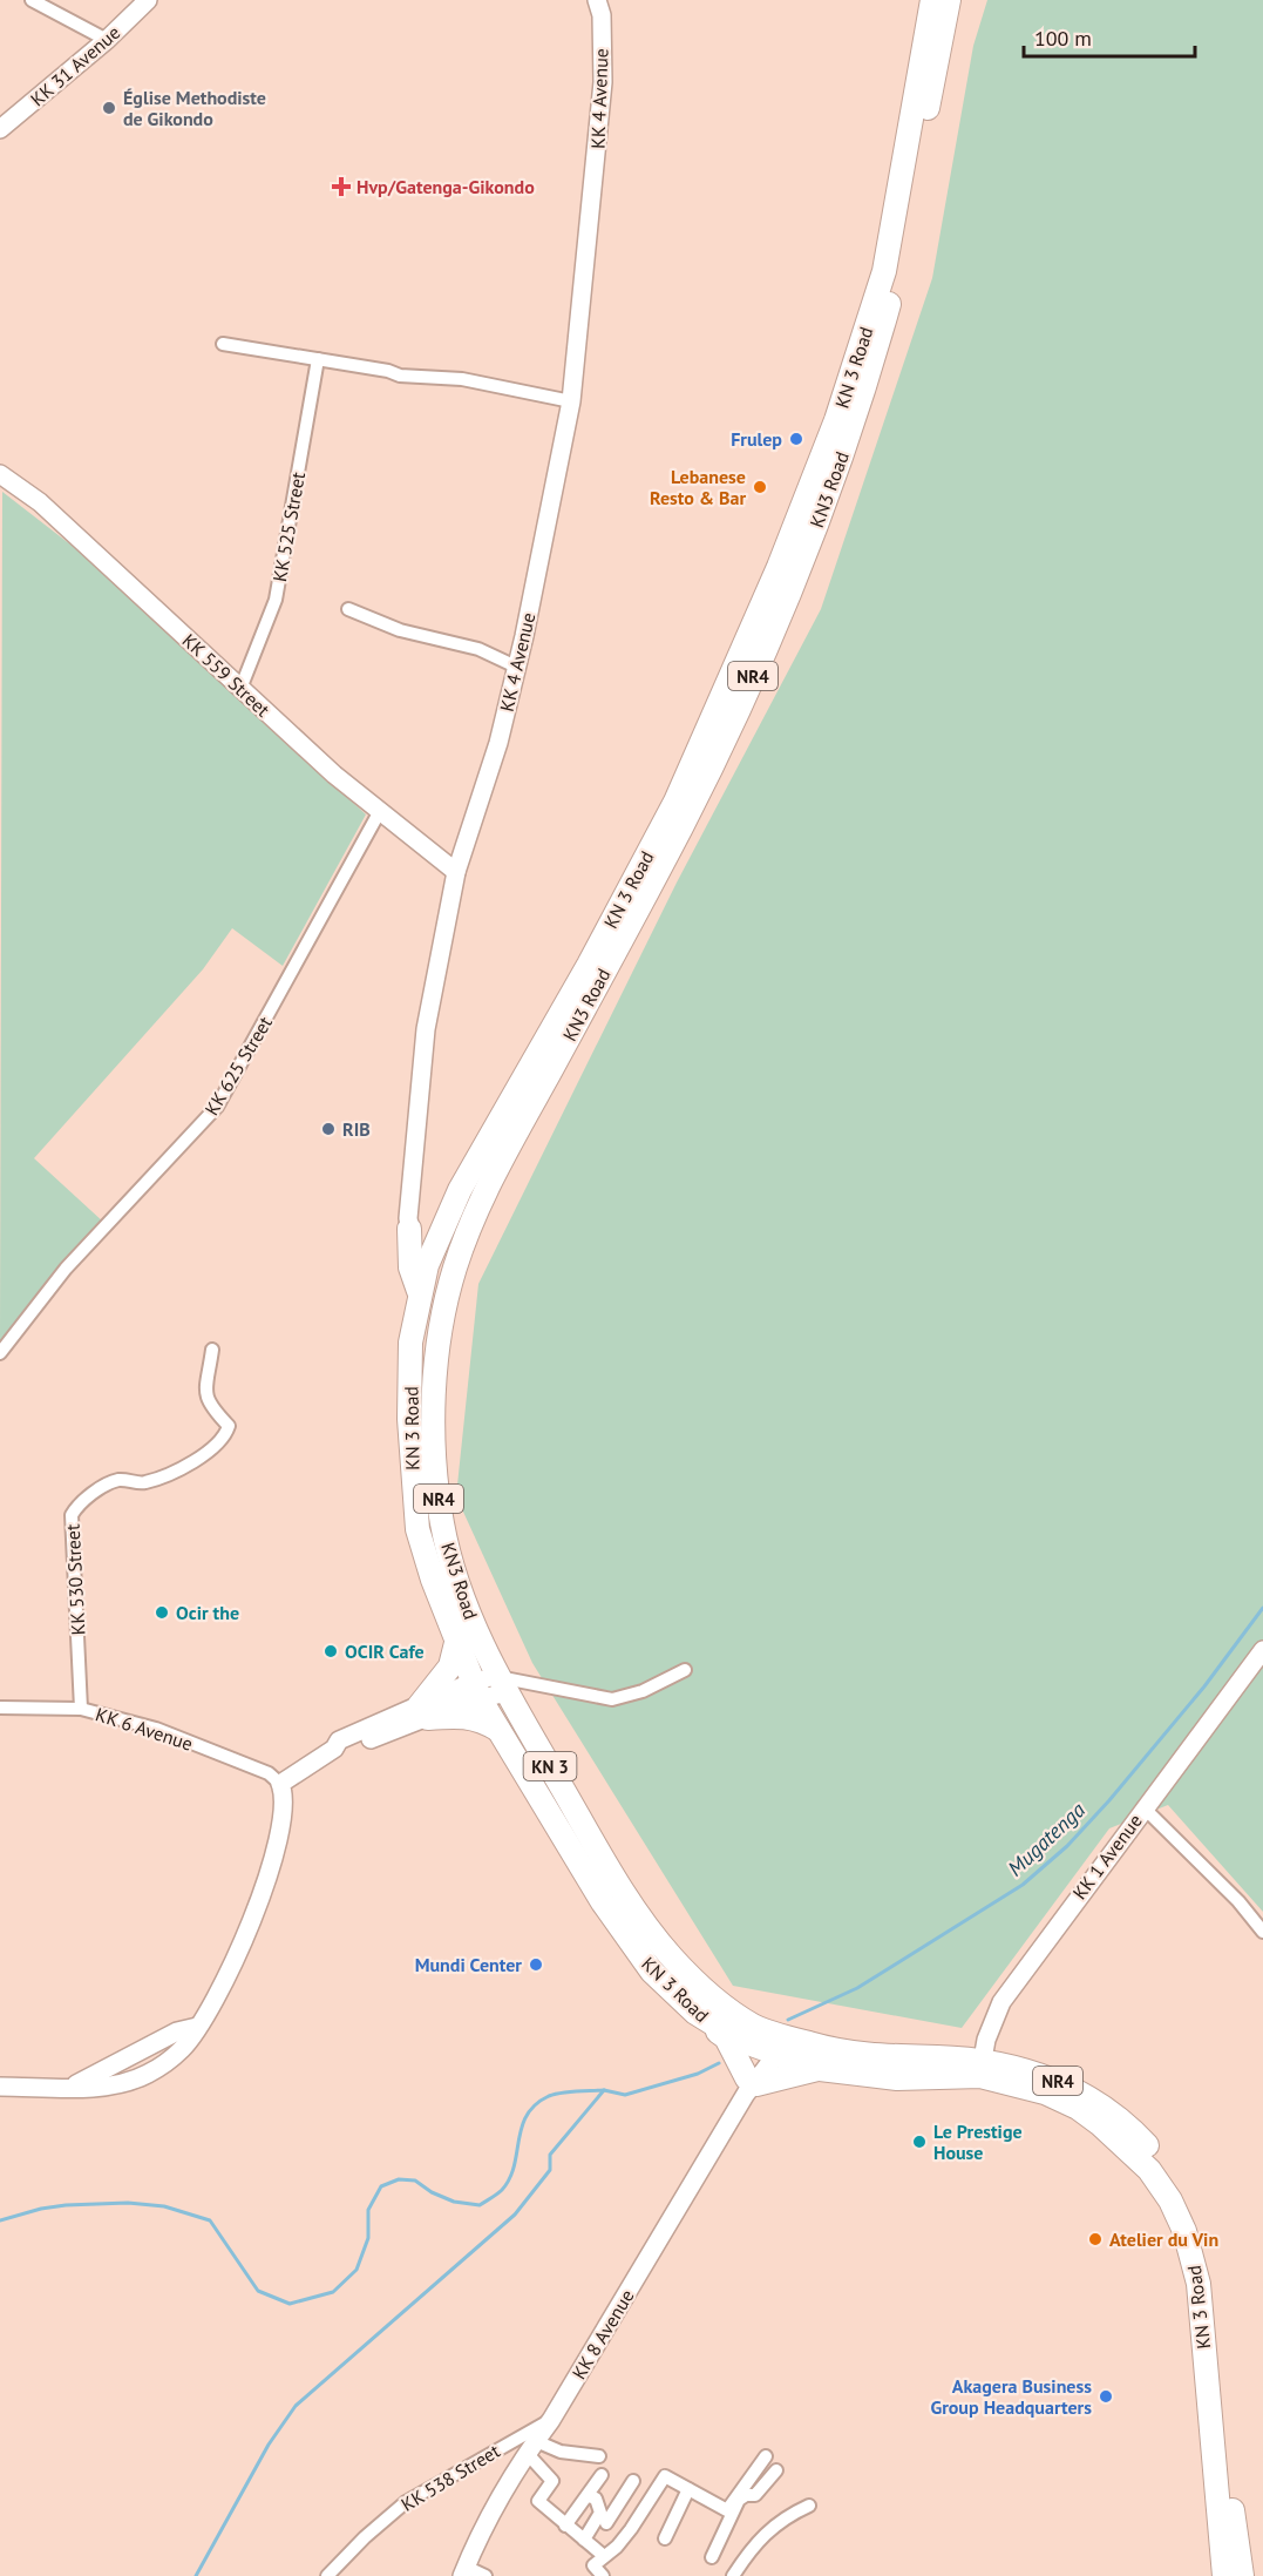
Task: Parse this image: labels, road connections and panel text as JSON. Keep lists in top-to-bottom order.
{
  "streets": {
    "highway": [
      "KN 3 Road",
      "KN3 Road",
      "NR4",
      "KN 3"
    ],
    "main road": [
      "KK 31 Avenue",
      "KK 4 Avenue",
      "KK 559 Street",
      "KK 1 Avenue",
      "KK 8 Avenue"
    ],
    "street": [
      "KK 525 Street",
      "KK 625 Street",
      "KK 530 Street",
      "KK 6 Avenue",
      "KK 538 Street"
    ]
  },
  "crossings": [
    ["KK 4 Avenue", "KK 559 Street"],
    ["KN 3 Road", "KN3 Road"],
    ["KN 3 Road", "KK 1 Avenue"],
    ["KN 3 Road", "KK 8 Avenue"],
    ["KK 525 Street", "KK 559 Street"],
    ["KK 559 Street", "KK 625 Street"],
    ["KK 530 Street", "KK 6 Avenue"],
    ["KK 8 Avenue", "KK 538 Street"]
  ],
  "water": ["Mugatenga"],
  "places": {
    "other": [
      "Église Methodiste de Gikondo",
      "Frulep",
      "Lebanese Resto & Bar",
      "RIB",
      "Ocir the",
      "OCIR Cafe",
      "Mundi Center",
      "Le Prestige House",
      "Atelier du Vin",
      "Akagera Business Group Headquarters"
    ],
    "health": ["Hvp/Gatenga-Gikondo"]
  },
  "scale_bar": "100 m"
}
